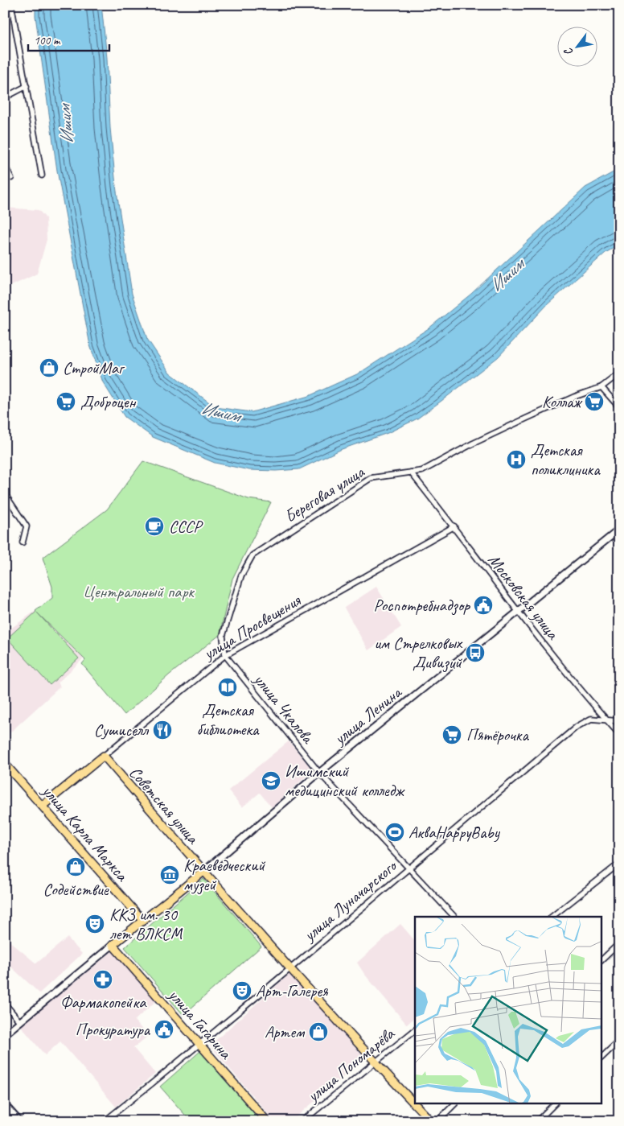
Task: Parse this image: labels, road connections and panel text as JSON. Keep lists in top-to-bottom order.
{
  "streets": {
    "main road": [
      "улица Просвещения",
      "улица Ленина",
      "Советская улица",
      "улица Карла Маркса",
      "улица Гагарина"
    ],
    "street": [
      "Береговая улица",
      "Московская улица",
      "улица Чкалова",
      "улица Луначарского",
      "улица Пономарёва"
    ]
  },
  "crossings": [
    ["Береговая улица", "Московская улица"],
    ["Береговая улица", "улица Просвещения"],
    ["Береговая улица", "улица Чкалова"],
    ["Московская улица", "улица Просвещения"],
    ["Московская улица", "улица Ленина"],
    ["Московская улица", "улица Луначарского"],
    ["улица Просвещения", "улица Чкалова"],
    ["улица Просвещения", "Советская улица"],
    ["улица Просвещения", "улица Карла Маркса"],
    ["улица Чкалова", "улица Ленина"],
    ["улица Чкалова", "улица Луначарского"],
    ["улица Ленина", "Советская улица"],
    ["улица Ленина", "улица Карла Маркса"],
    ["улица Ленина", "улица Гагарина"],
    ["Советская улица", "улица Луначарского"],
    ["Советская улица", "улица Пономарёва"],
    ["улица Луначарского", "улица Гагарина"]
  ],
  "water": ["Ишим"],
  "parks": ["Центральный парк"],
  "places": {
    "shop": ["СтройМаг", "Содействие", "Артем"],
    "supermarket": ["Доброцен", "Коллаж", "Пятёрочка"],
    "hospital": ["Детская поликлиника"],
    "cafe": ["СССР"],
    "public building": ["Роспотребнадзор", "Прокуратура"],
    "bus stop": ["им Стрелковых Дивизий"],
    "library": ["Детская библиотека"],
    "restaurant": ["Сушиселл"],
    "school or university": ["Ишимский медицинский колледж"],
    "sports": ["АкваHappyBaby"],
    "museum": ["Краеведческий музей"],
    "theatre": ["ККЗ им. 30 лет ВЛКСМ", "Арт-Галерея"],
    "pharmacy": ["Фармакопейка"]
  },
  "scale_bar": "100 m",
  "north": "bottom left"
}
